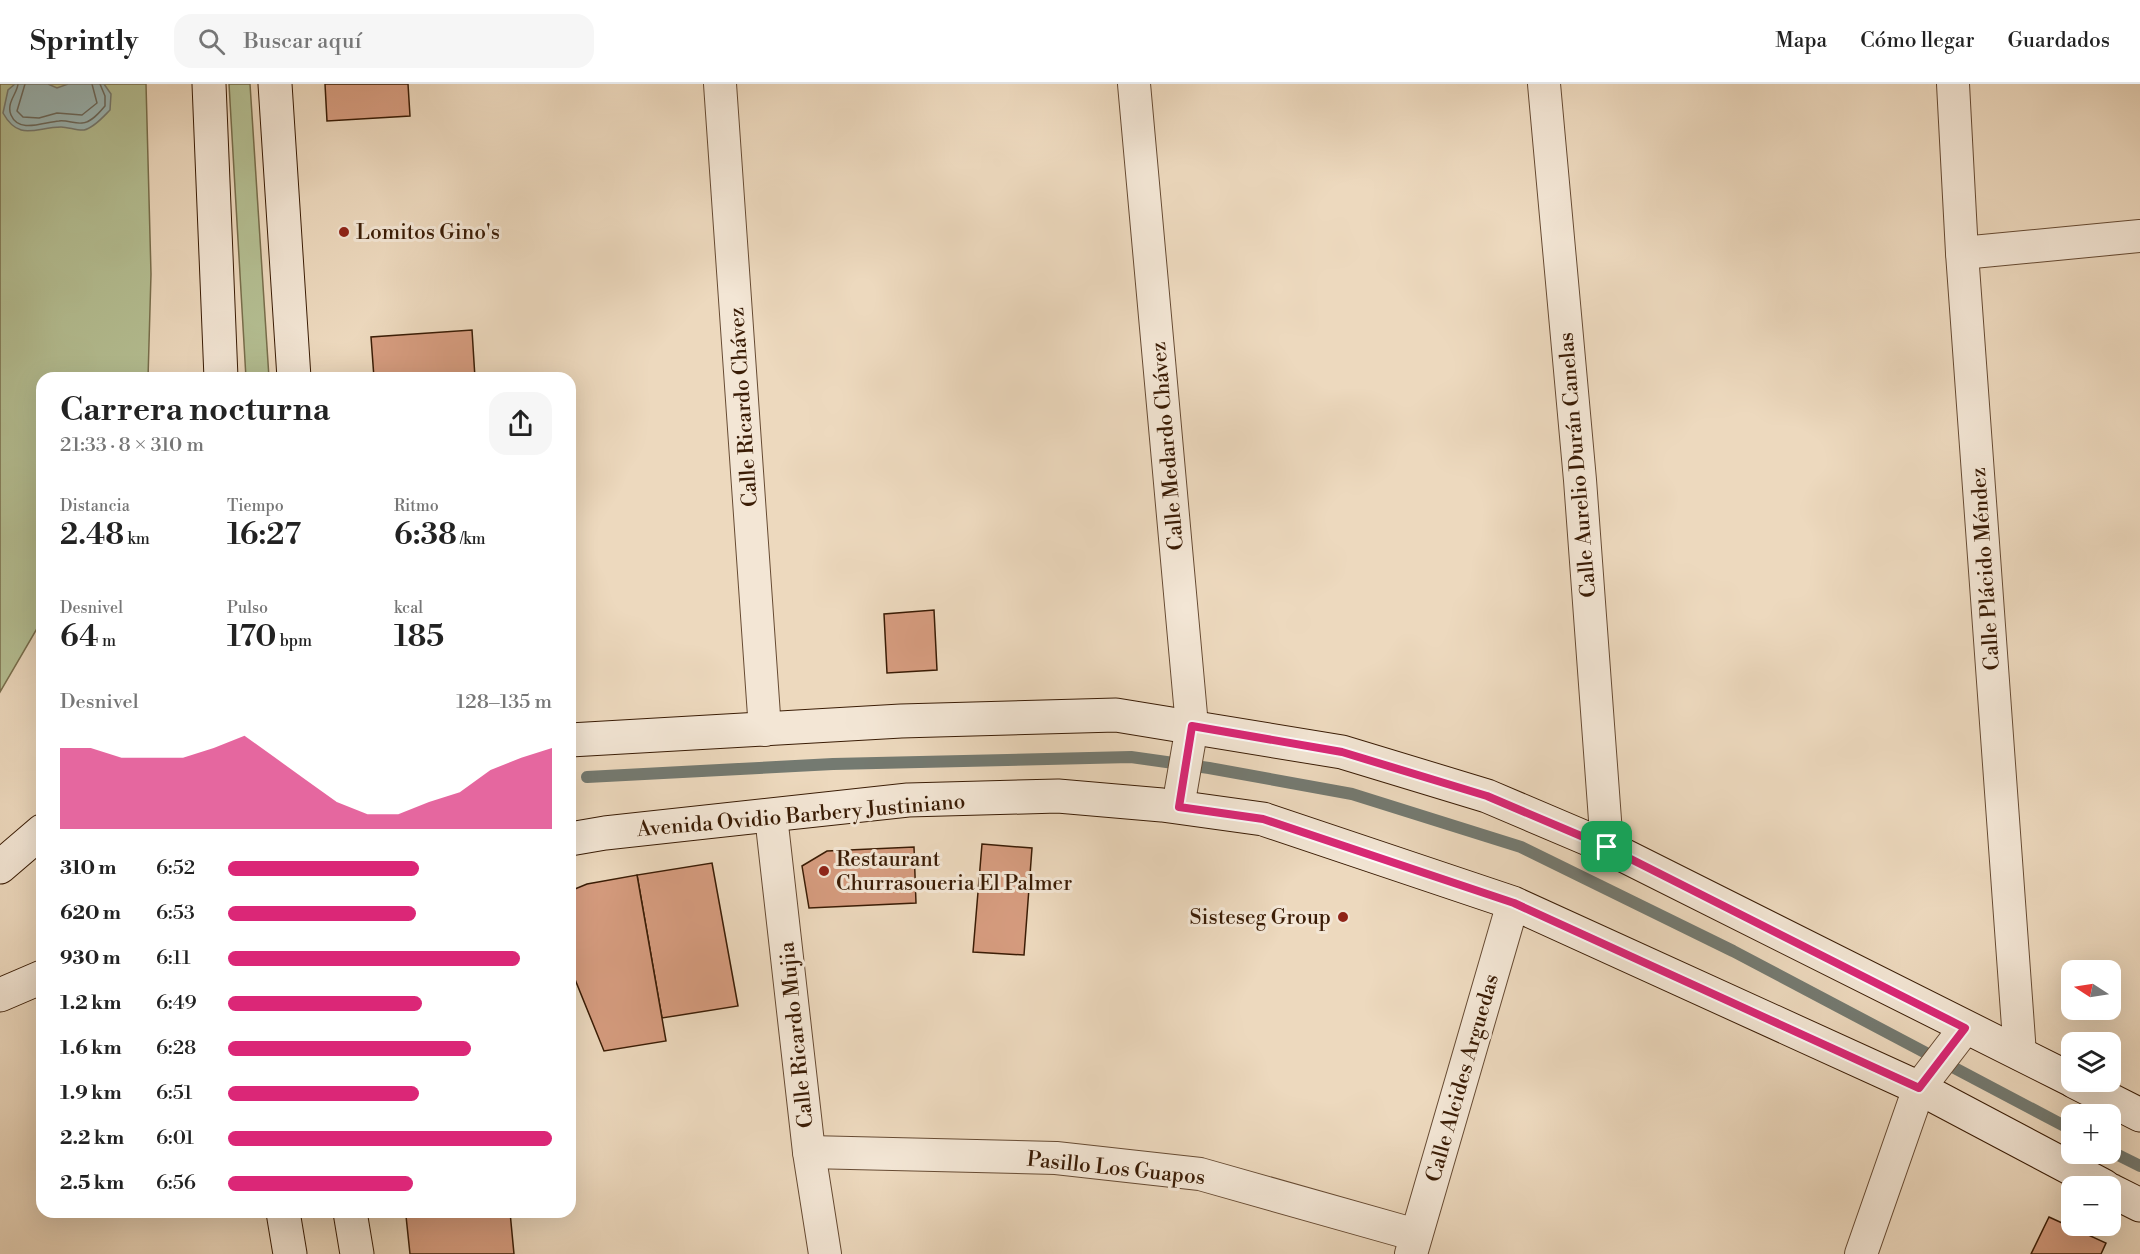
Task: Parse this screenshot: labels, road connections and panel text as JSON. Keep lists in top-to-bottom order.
{
  "streets": {
    "street": [
      "Calle Ricardo Chávez",
      "Calle Medardo Chávez",
      "Calle Aurelio Durán Canelas",
      "Calle Plácido Méndez",
      "Avenida Ovidio Barbery Justiniano",
      "Calle Ricardo Mujia",
      "Calle Alcides Arguedas",
      "Pasillo Los Guapos"
    ]
  },
  "crossings": [
    ["Calle Ricardo Chávez", "Avenida Ovidio Barbery Justiniano"],
    ["Calle Medardo Chávez", "Avenida Ovidio Barbery Justiniano"],
    ["Calle Aurelio Durán Canelas", "Avenida Ovidio Barbery Justiniano"],
    ["Calle Plácido Méndez", "Avenida Ovidio Barbery Justiniano"],
    ["Avenida Ovidio Barbery Justiniano", "Calle Ricardo Mujia"],
    ["Avenida Ovidio Barbery Justiniano", "Calle Alcides Arguedas"],
    ["Calle Ricardo Mujia", "Pasillo Los Guapos"],
    ["Calle Alcides Arguedas", "Pasillo Los Guapos"]
  ],
  "places": ["Lomitos Gino's", "Restaurant Churrasoueria El Palmer", "Sisteseg Group"],
  "north": "left",
  "page": {
    "header": "Sprintly",
    "search": "Buscar aquí",
    "nav": ["Mapa", "Cómo llegar", "Guardados"],
    "heading": ["Carrera nocturna", "21:33 · 8 × 310 m"],
    "stats": [
      ["Distancia", "2.48 km"],
      ["Tiempo", "16:27"],
      ["Ritmo", "6:38 /km"],
      ["Desnivel", "64 m"],
      ["Pulso", "170 bpm"],
      ["kcal", "185"]
    ],
    "chart": ["Desnivel", "128–135 m"],
    "list": [
      {
        "name": "310 m",
        "note": "6:52"
      },
      {
        "name": "620 m",
        "note": "6:53"
      },
      {
        "name": "930 m",
        "note": "6:11"
      },
      {
        "name": "1.2 km",
        "note": "6:49"
      },
      {
        "name": "1.6 km",
        "note": "6:28"
      },
      {
        "name": "1.9 km",
        "note": "6:51"
      },
      {
        "name": "2.2 km",
        "note": "6:01"
      },
      {
        "name": "2.5 km",
        "note": "6:56"
      }
    ],
    "map_buttons": ["+", "−"]
  }
}
